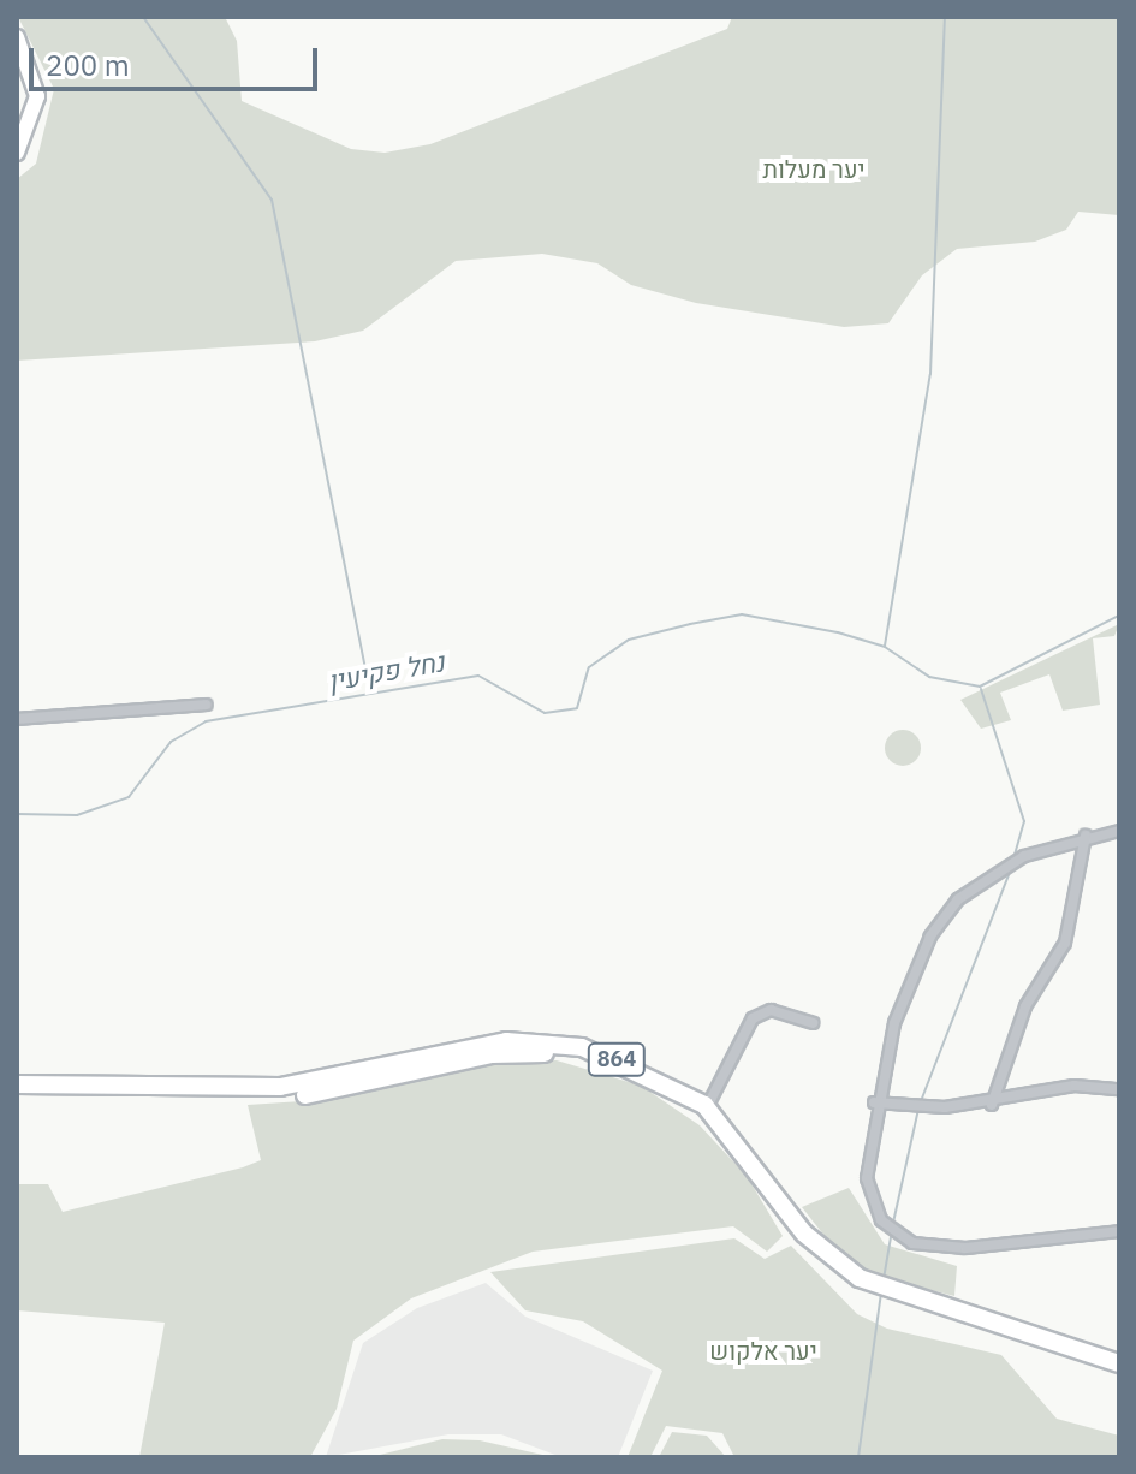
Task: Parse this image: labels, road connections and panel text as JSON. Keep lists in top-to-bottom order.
{
  "streets": {
    "main road": ["864"]
  },
  "water": ["נחל פקיעין"],
  "parks": ["יער מעלות", "יער אלקוש"],
  "scale_bar": "200 m"
}
